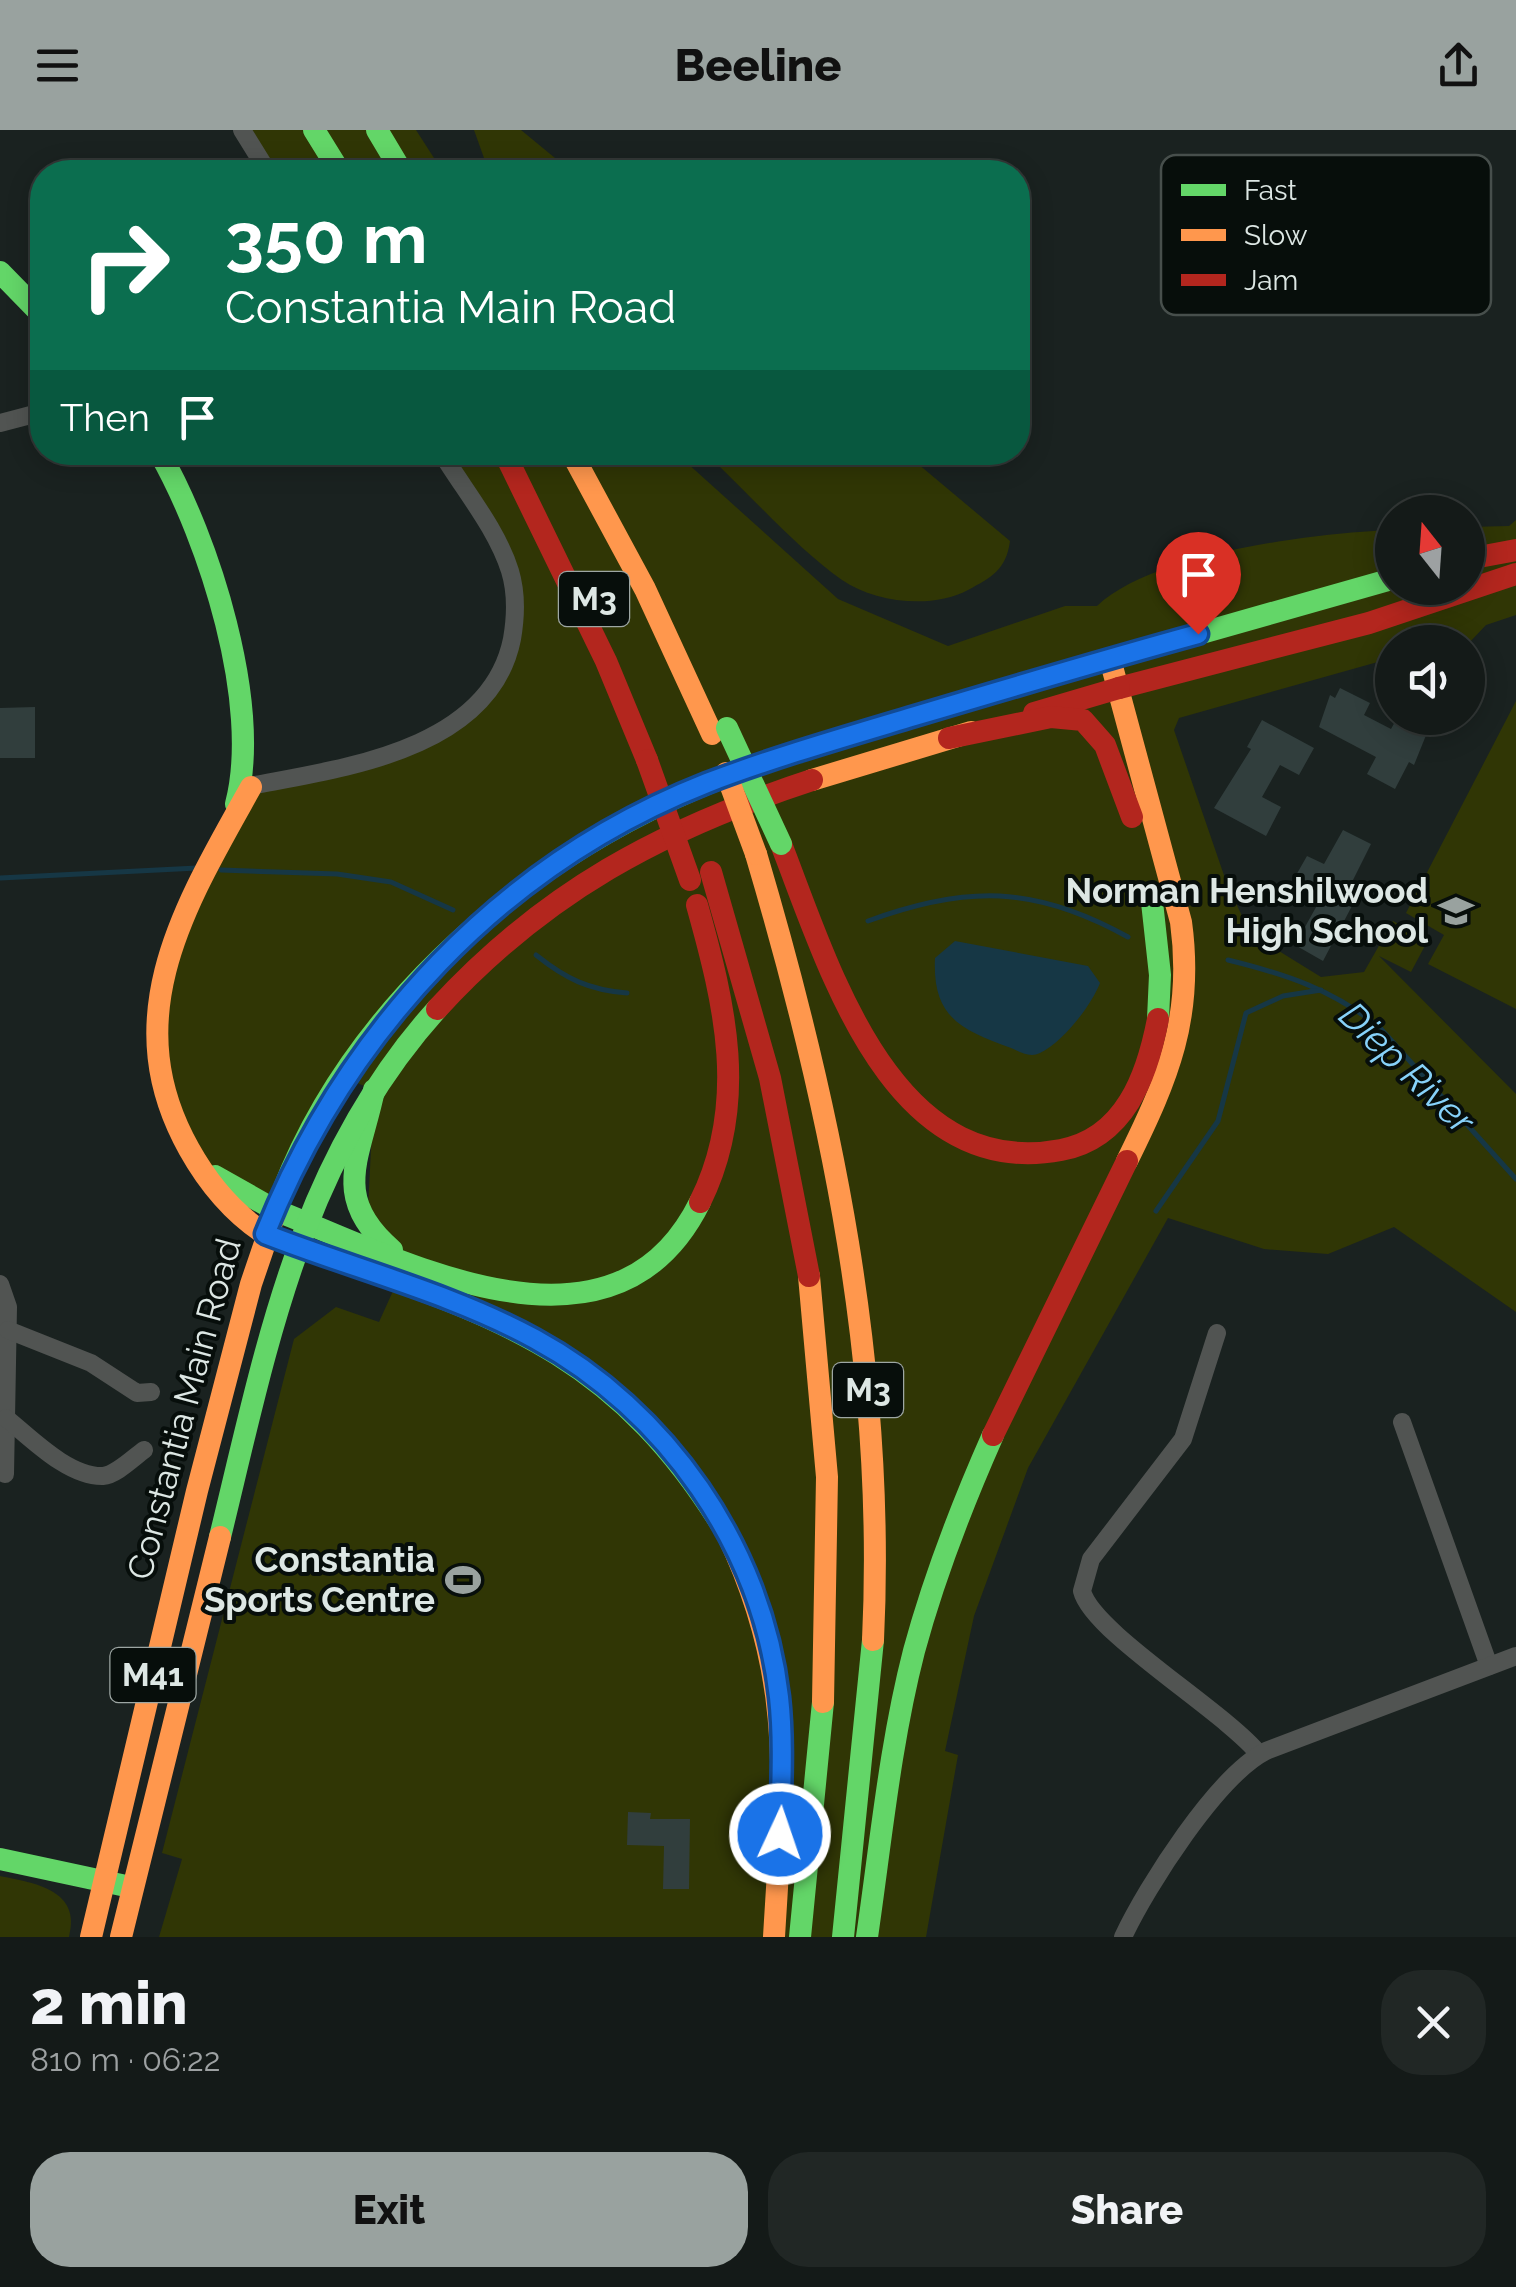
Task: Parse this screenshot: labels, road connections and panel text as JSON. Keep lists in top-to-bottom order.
{
  "streets": {
    "main road": ["M3", "Constantia Main Road", "M41"]
  },
  "water": ["Diep River"],
  "places": {
    "school or university": ["Norman Henshilwood High School"],
    "sports": ["Constantia Sports Centre"]
  },
  "legend": ["Fast", "Slow", "Jam"],
  "north": "top",
  "page": {
    "header": "Beeline",
    "turn": ["350 m", "Constantia Main Road"],
    "then": "Then",
    "heading": ["2 min", "810 m · 06:22"],
    "buttons": ["Exit", "Share"]
  }
}
